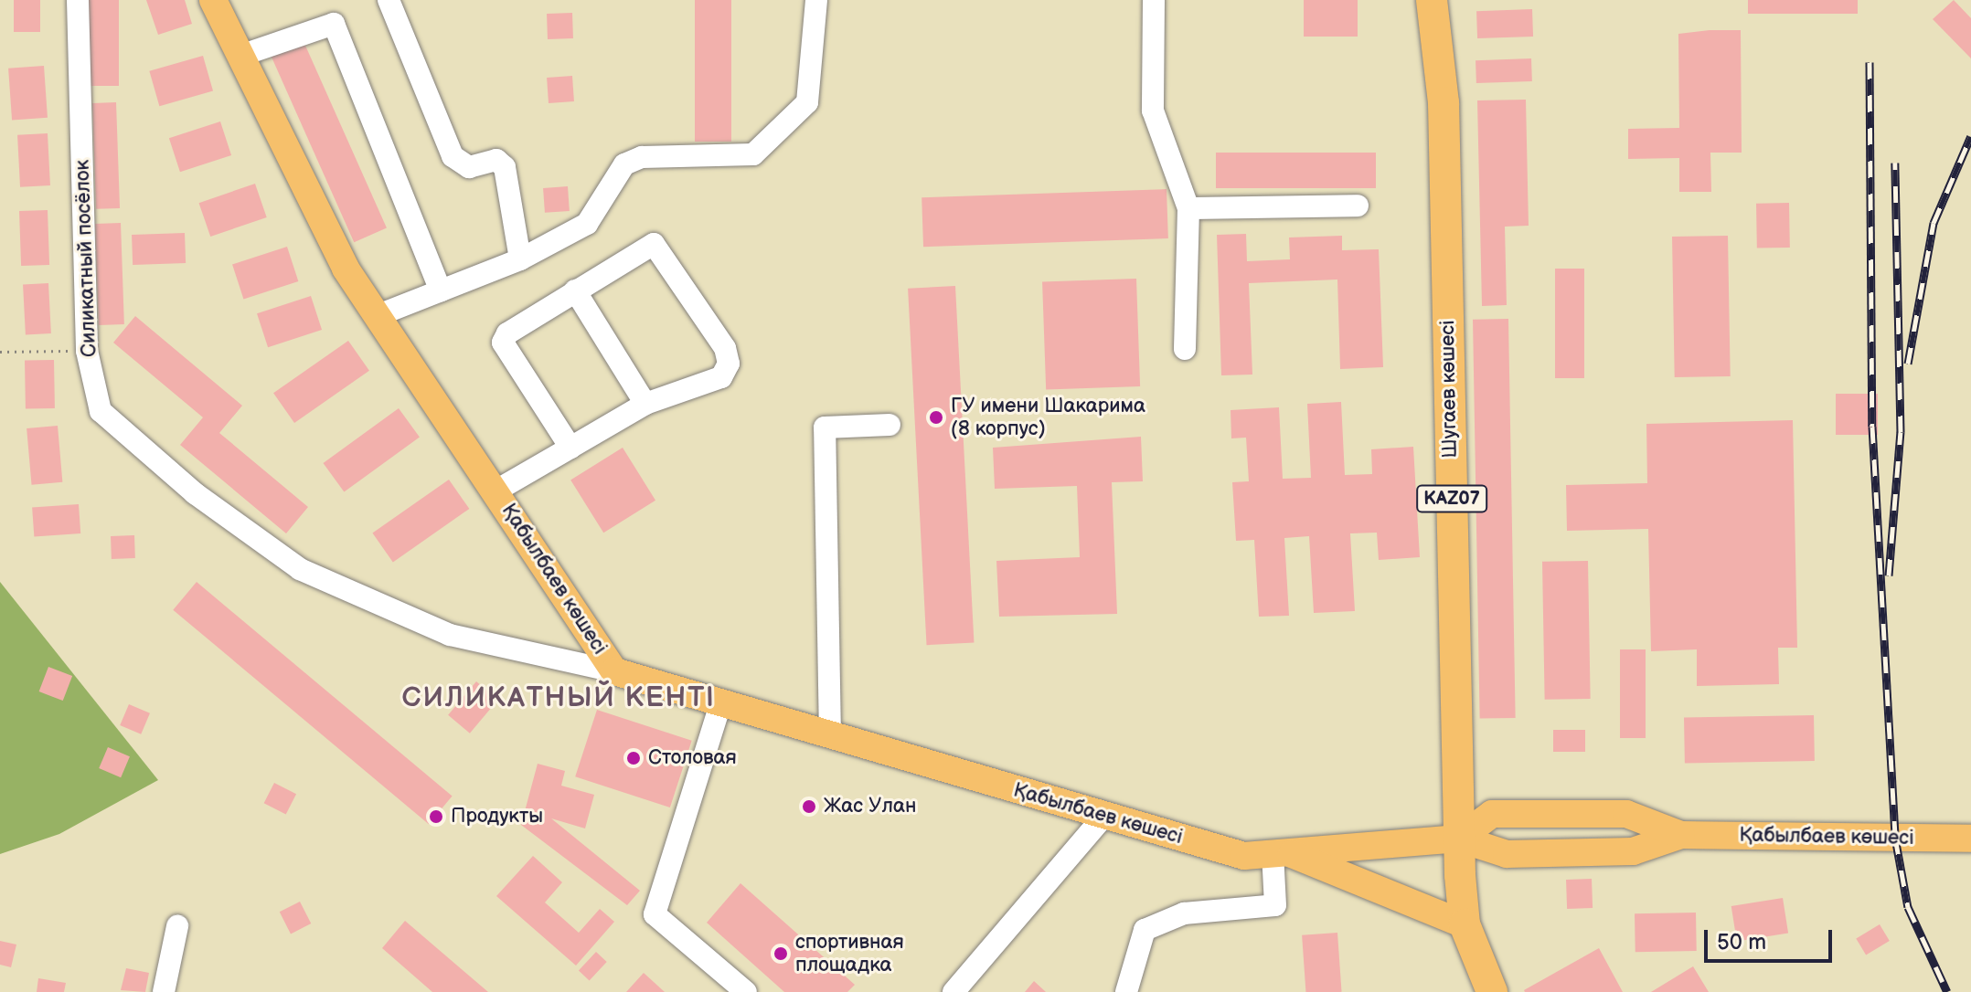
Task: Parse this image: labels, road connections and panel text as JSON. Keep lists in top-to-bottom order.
{
  "streets": {
    "highway": ["Шугаев көшесі", "KAZ07"],
    "main road": ["Қабылбаев көшесі"],
    "street": ["Силикатный посёлок"]
  },
  "crossings": [
    ["Силикатный посёлок", "Қабылбаев көшесі"],
    ["Шугаев көшесі", "Қабылбаев көшесі"]
  ],
  "districts": ["СИЛИКАТНЫЙ КЕНТІ"],
  "places": [
    "ГУ имени Шакарима (8 корпус)",
    "Столовая",
    "Жас Улан",
    "Продукты",
    "спортивная площадка"
  ],
  "scale_bar": "50 m"
}
